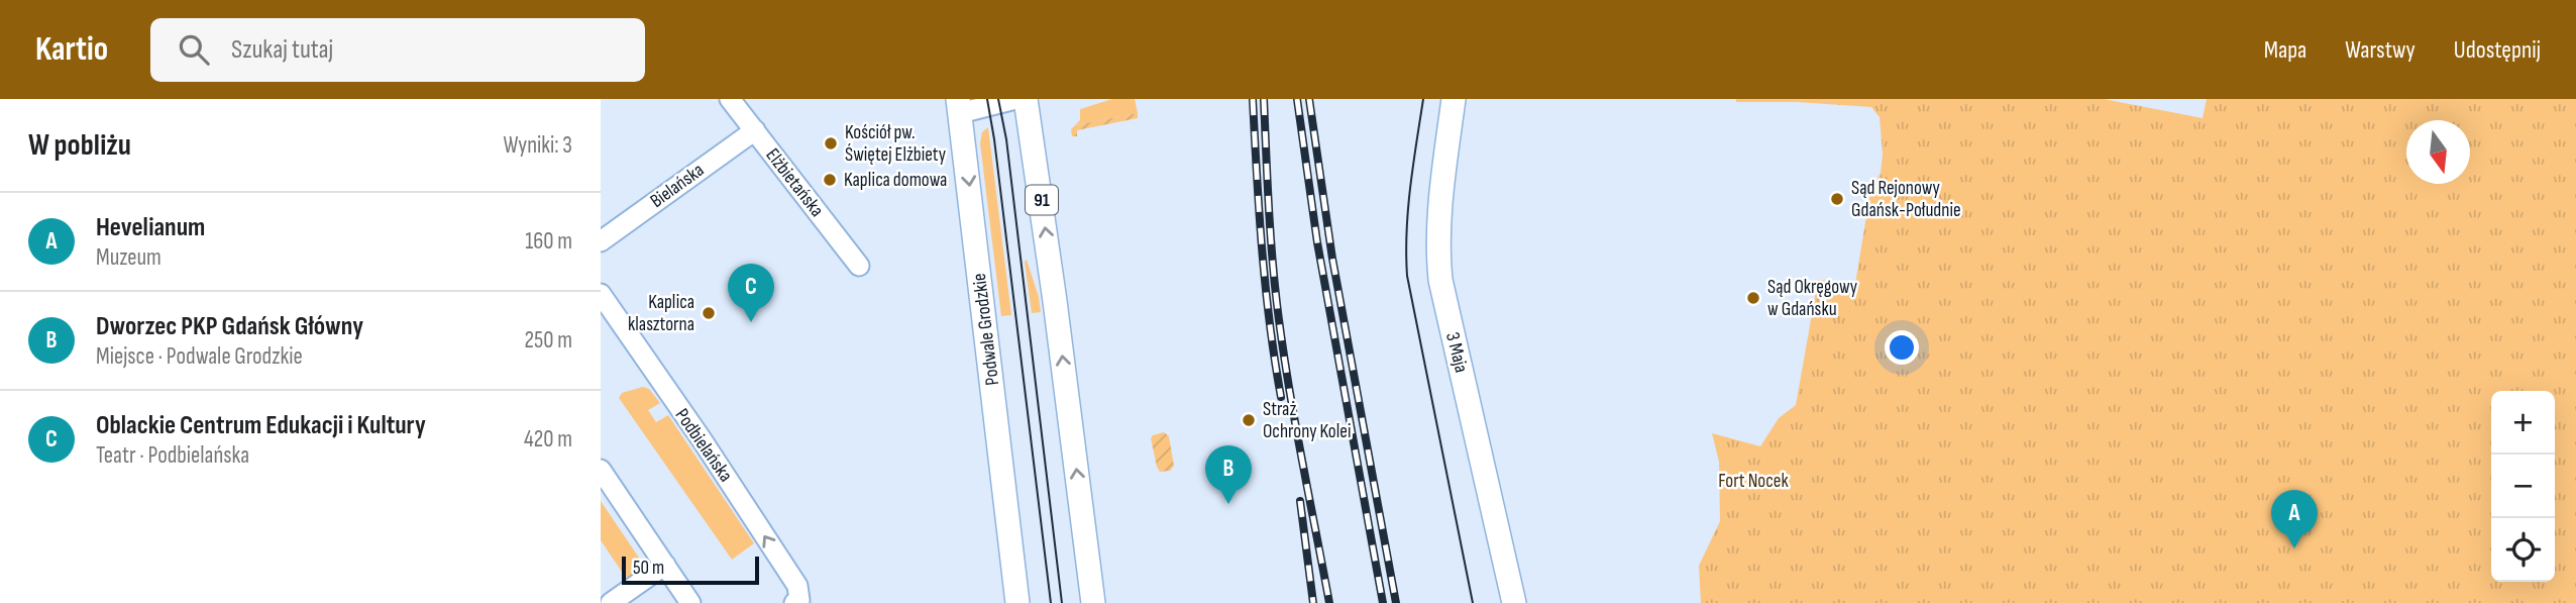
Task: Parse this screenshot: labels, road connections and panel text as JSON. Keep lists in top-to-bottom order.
{
  "streets": {
    "main road": ["91", "Podwale Grodzkie", "3 Maja"],
    "street": ["Elżbietańska", "Bielańska", "Podbielańska"]
  },
  "crossings": [
    ["Elżbietańska", "Bielańska"]
  ],
  "one_way": ["Podwale Grodzkie"],
  "parks": ["Fort Nocek"],
  "places": [
    "Kościół pw. Świętej Elżbiety",
    "Kaplica domowa",
    "Sąd Rejonowy Gdańsk-Południe",
    "Sąd Okręgowy w Gdańsku",
    "Kaplica klasztorna",
    "Straż Ochrony Kolei"
  ],
  "scale_bar": "50 m",
  "north": "bottom",
  "page": {
    "header": "Kartio",
    "search": "Szukaj tutaj",
    "nav": ["Mapa", "Warstwy", "Udostępnij"],
    "heading": ["W pobliżu", "Wyniki: 3"],
    "list": [
      {
        "mark": "A",
        "name": "Hevelianum",
        "note": "Muzeum",
        "value": "160 m"
      },
      {
        "mark": "B",
        "name": "Dworzec PKP Gdańsk Główny",
        "note": "Miejsce · Podwale Grodzkie",
        "value": "250 m"
      },
      {
        "mark": "C",
        "name": "Oblackie Centrum Edukacji i Kultury",
        "note": "Teatr · Podbielańska",
        "value": "420 m"
      }
    ],
    "pins": ["C", "B", "A"],
    "map_buttons": ["+", "−"],
    "scale": "50 m"
  }
}
